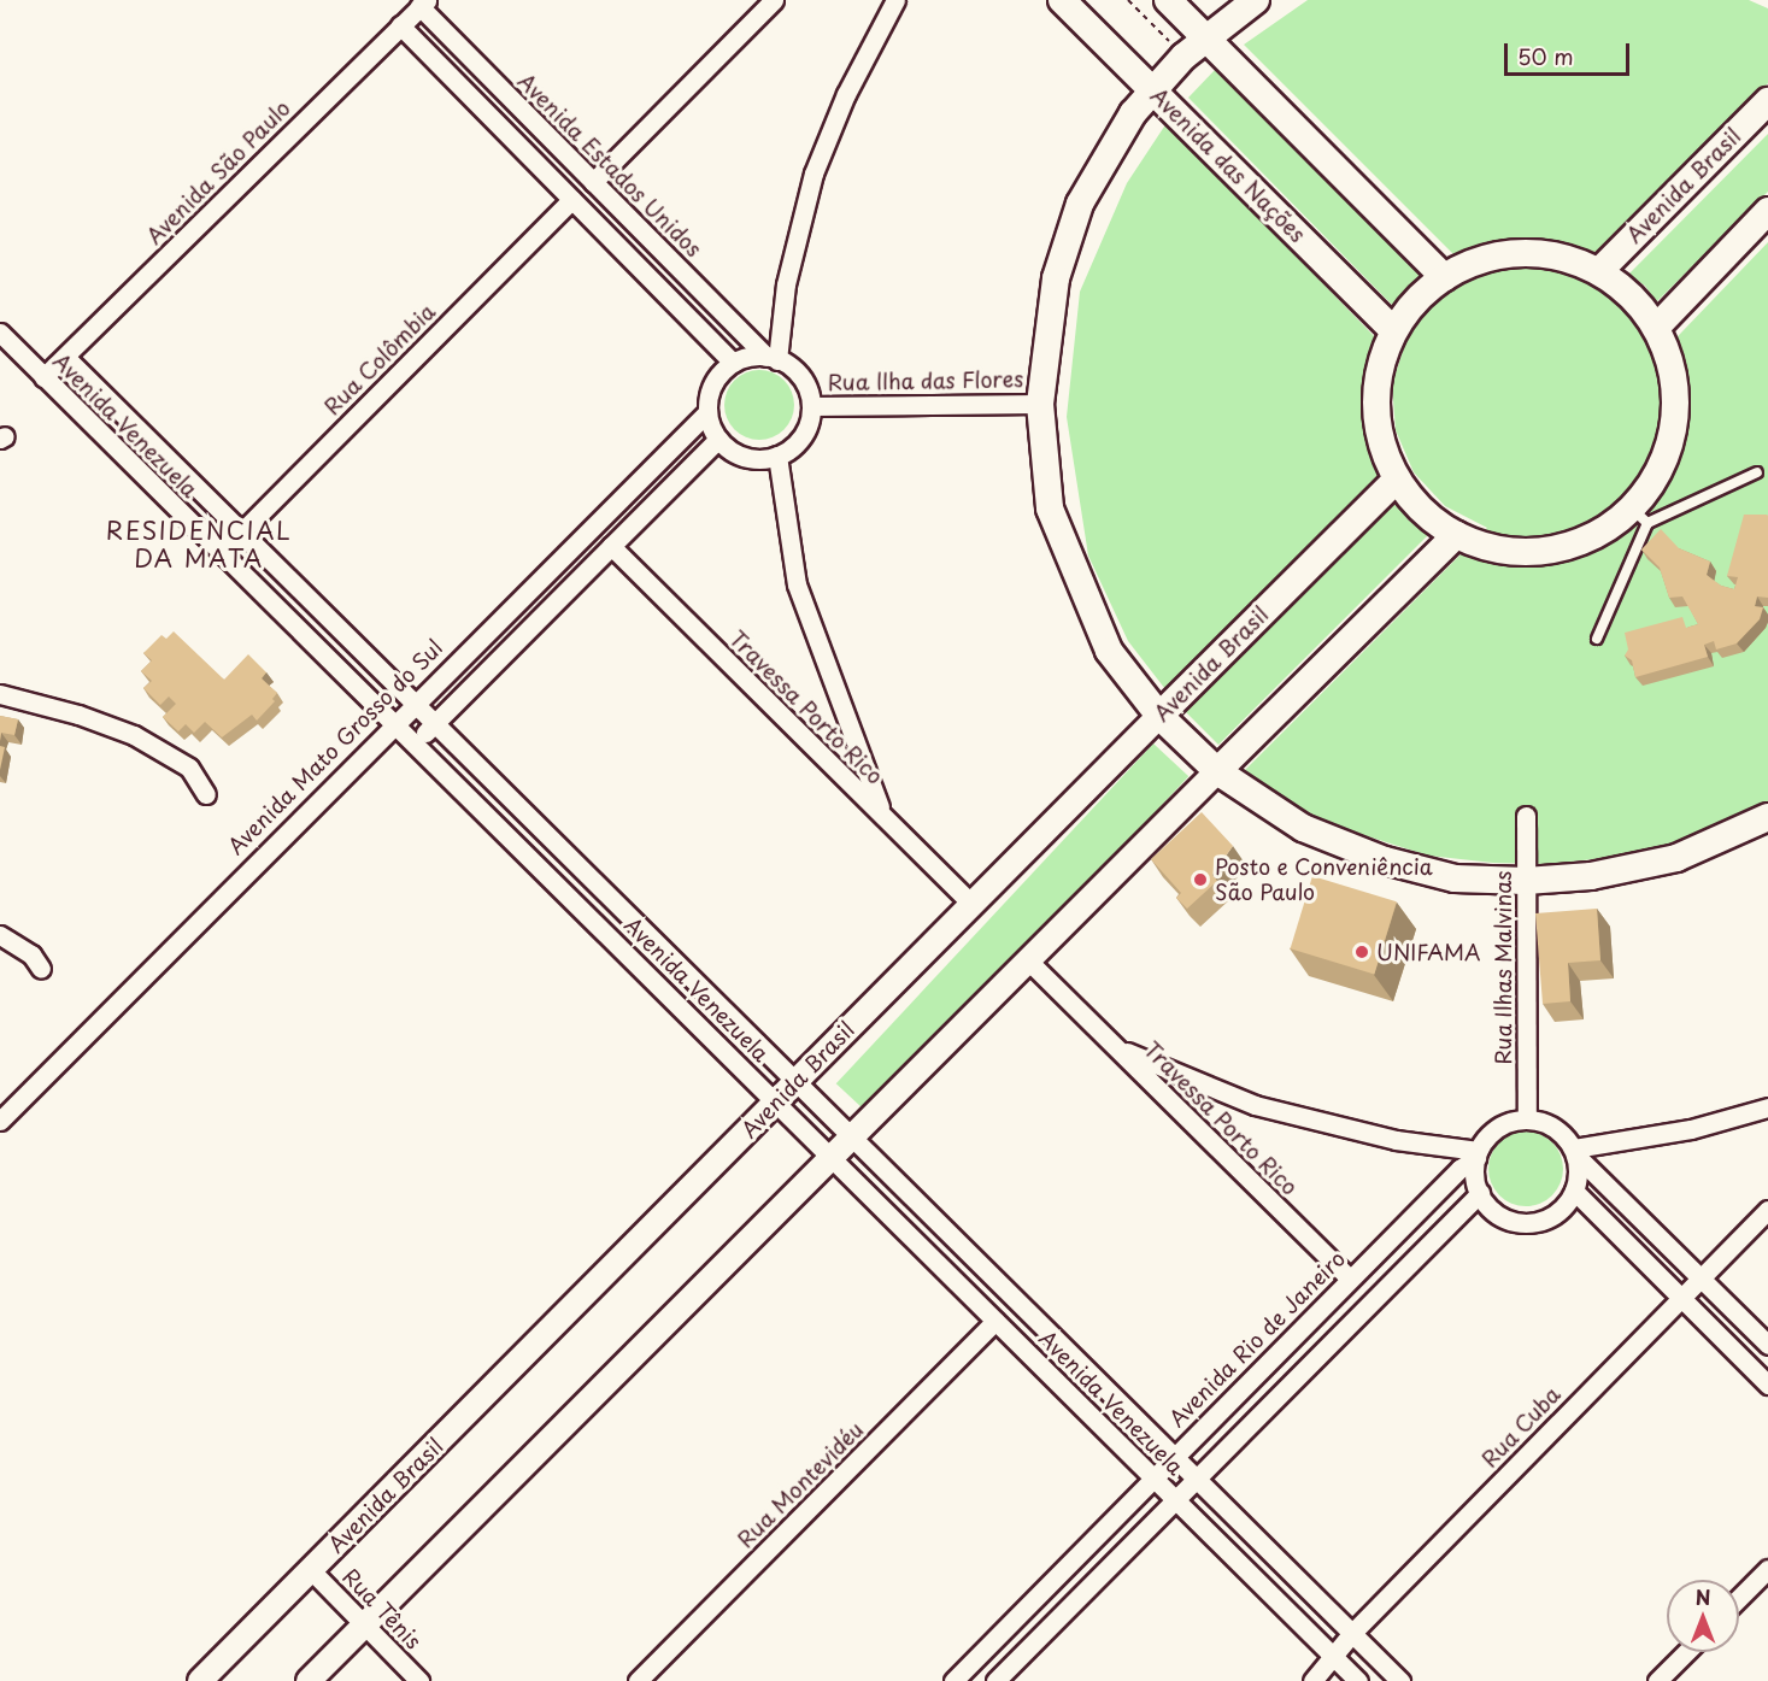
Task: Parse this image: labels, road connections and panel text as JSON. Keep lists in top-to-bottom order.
{
  "streets": {
    "main road": ["Avenida das Nações", "Avenida Brasil"],
    "street": [
      "Avenida Estados Unidos",
      "Avenida São Paulo",
      "Rua Colômbia",
      "Rua llha das Flores",
      "Avenida Venezuela",
      "Travessa Porto Rico",
      "Avenida Mato Grosso do Sul",
      "Rua Ilhas Malvinas",
      "Avenida Rio de Janeiro",
      "Rua Cuba",
      "Rua Montevidéu",
      "Rua Tênis"
    ]
  },
  "crossings": [
    ["Avenida Estados Unidos", "Avenida São Paulo"],
    ["Avenida Estados Unidos", "Rua llha das Flores"],
    ["Avenida Estados Unidos", "Avenida Mato Grosso do Sul"],
    ["Avenida São Paulo", "Avenida Venezuela"],
    ["Avenida Brasil", "Avenida Venezuela"],
    ["Avenida Brasil", "Travessa Porto Rico"],
    ["Avenida Brasil", "Rua Tênis"],
    ["Rua Colômbia", "Avenida Venezuela"],
    ["Rua llha das Flores", "Avenida Mato Grosso do Sul"],
    ["Avenida Venezuela", "Avenida Mato Grosso do Sul"],
    ["Avenida Venezuela", "Avenida Rio de Janeiro"],
    ["Avenida Venezuela", "Rua Cuba"],
    ["Avenida Venezuela", "Rua Montevidéu"],
    ["Travessa Porto Rico", "Avenida Rio de Janeiro"],
    ["Rua Ilhas Malvinas", "Avenida Rio de Janeiro"]
  ],
  "districts": ["RESIDENCIAL DA MATA"],
  "places": ["Posto e Conveniência São Paulo", "UNIFAMA"],
  "scale_bar": "50 m",
  "north": "top"
}
